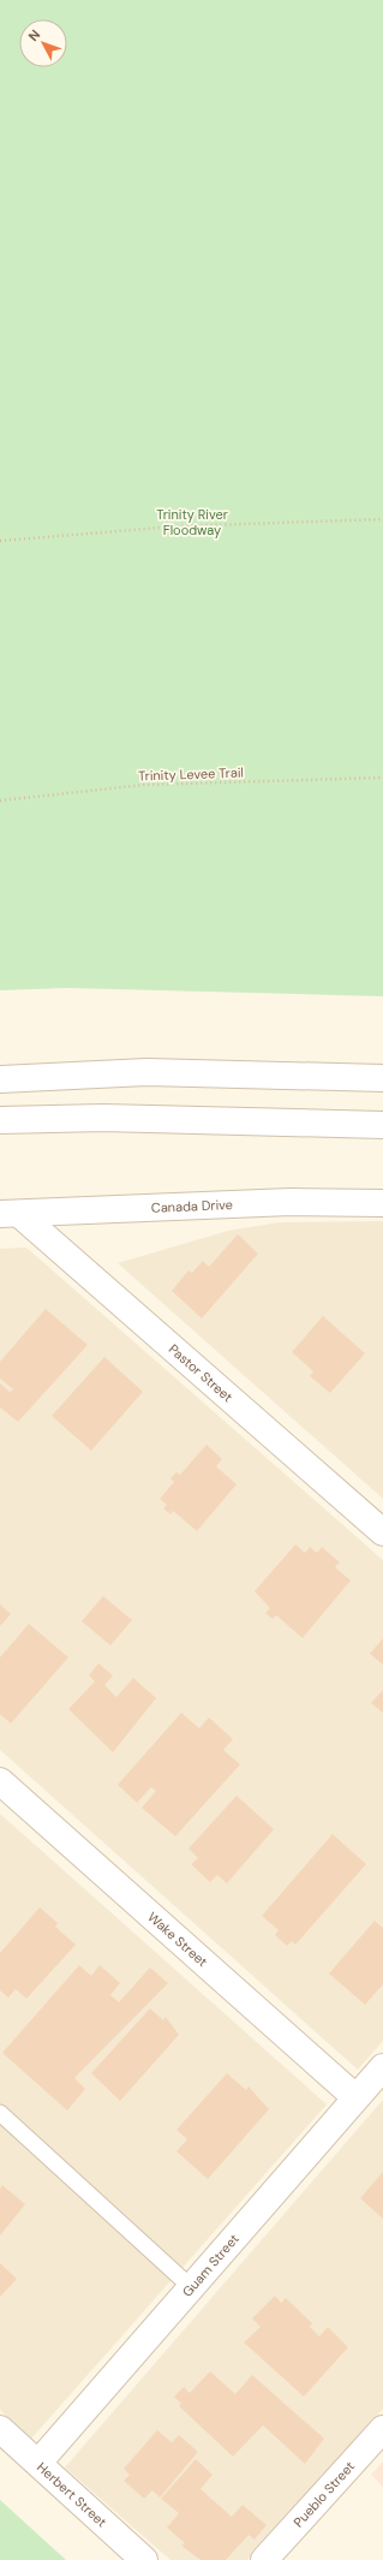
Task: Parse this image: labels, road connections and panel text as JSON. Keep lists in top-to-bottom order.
{
  "streets": {
    "street": [
      "Canada Drive",
      "Pastor Street",
      "Wake Street",
      "Guam Street",
      "Herbert Street",
      "Pueblo Street"
    ],
    "path": ["Trinity Levee Trail"]
  },
  "crossings": [
    ["Canada Drive", "Pastor Street"],
    ["Wake Street", "Guam Street"],
    ["Guam Street", "Herbert Street"]
  ],
  "parks": ["Trinity River Floodway"],
  "north": "top left"
}
